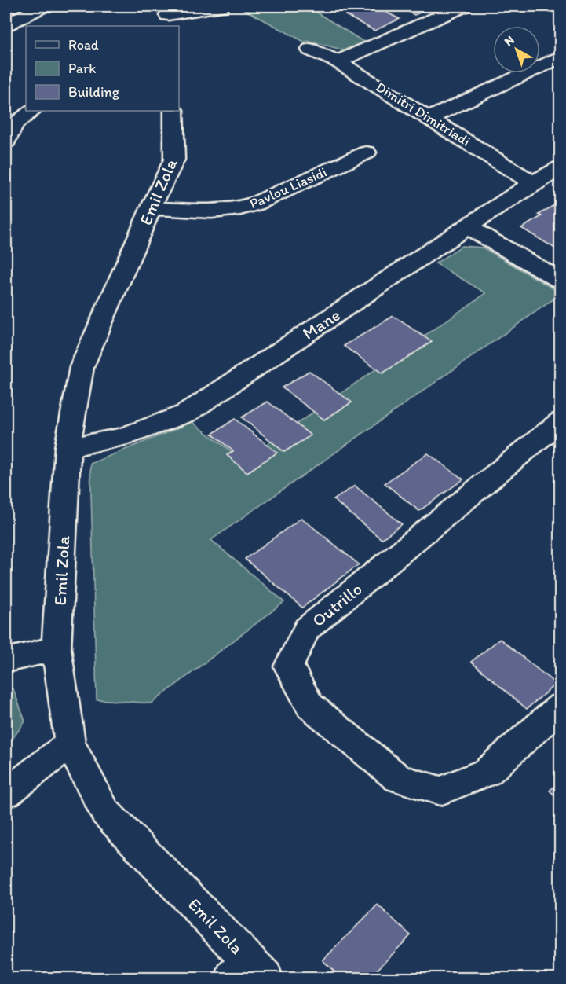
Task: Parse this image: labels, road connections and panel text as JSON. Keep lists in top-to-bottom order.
{
  "streets": {
    "street": [
      "Dimitri Dimitriadi",
      "Pavlou Liasidi",
      "Emil Zola",
      "Mane",
      "Outrillo"
    ]
  },
  "crossings": [
    ["Dimitri Dimitriadi", "Mane"],
    ["Pavlou Liasidi", "Emil Zola"],
    ["Emil Zola", "Mane"]
  ],
  "legend": ["Road", "Park", "Building"],
  "north": "top left"
}
